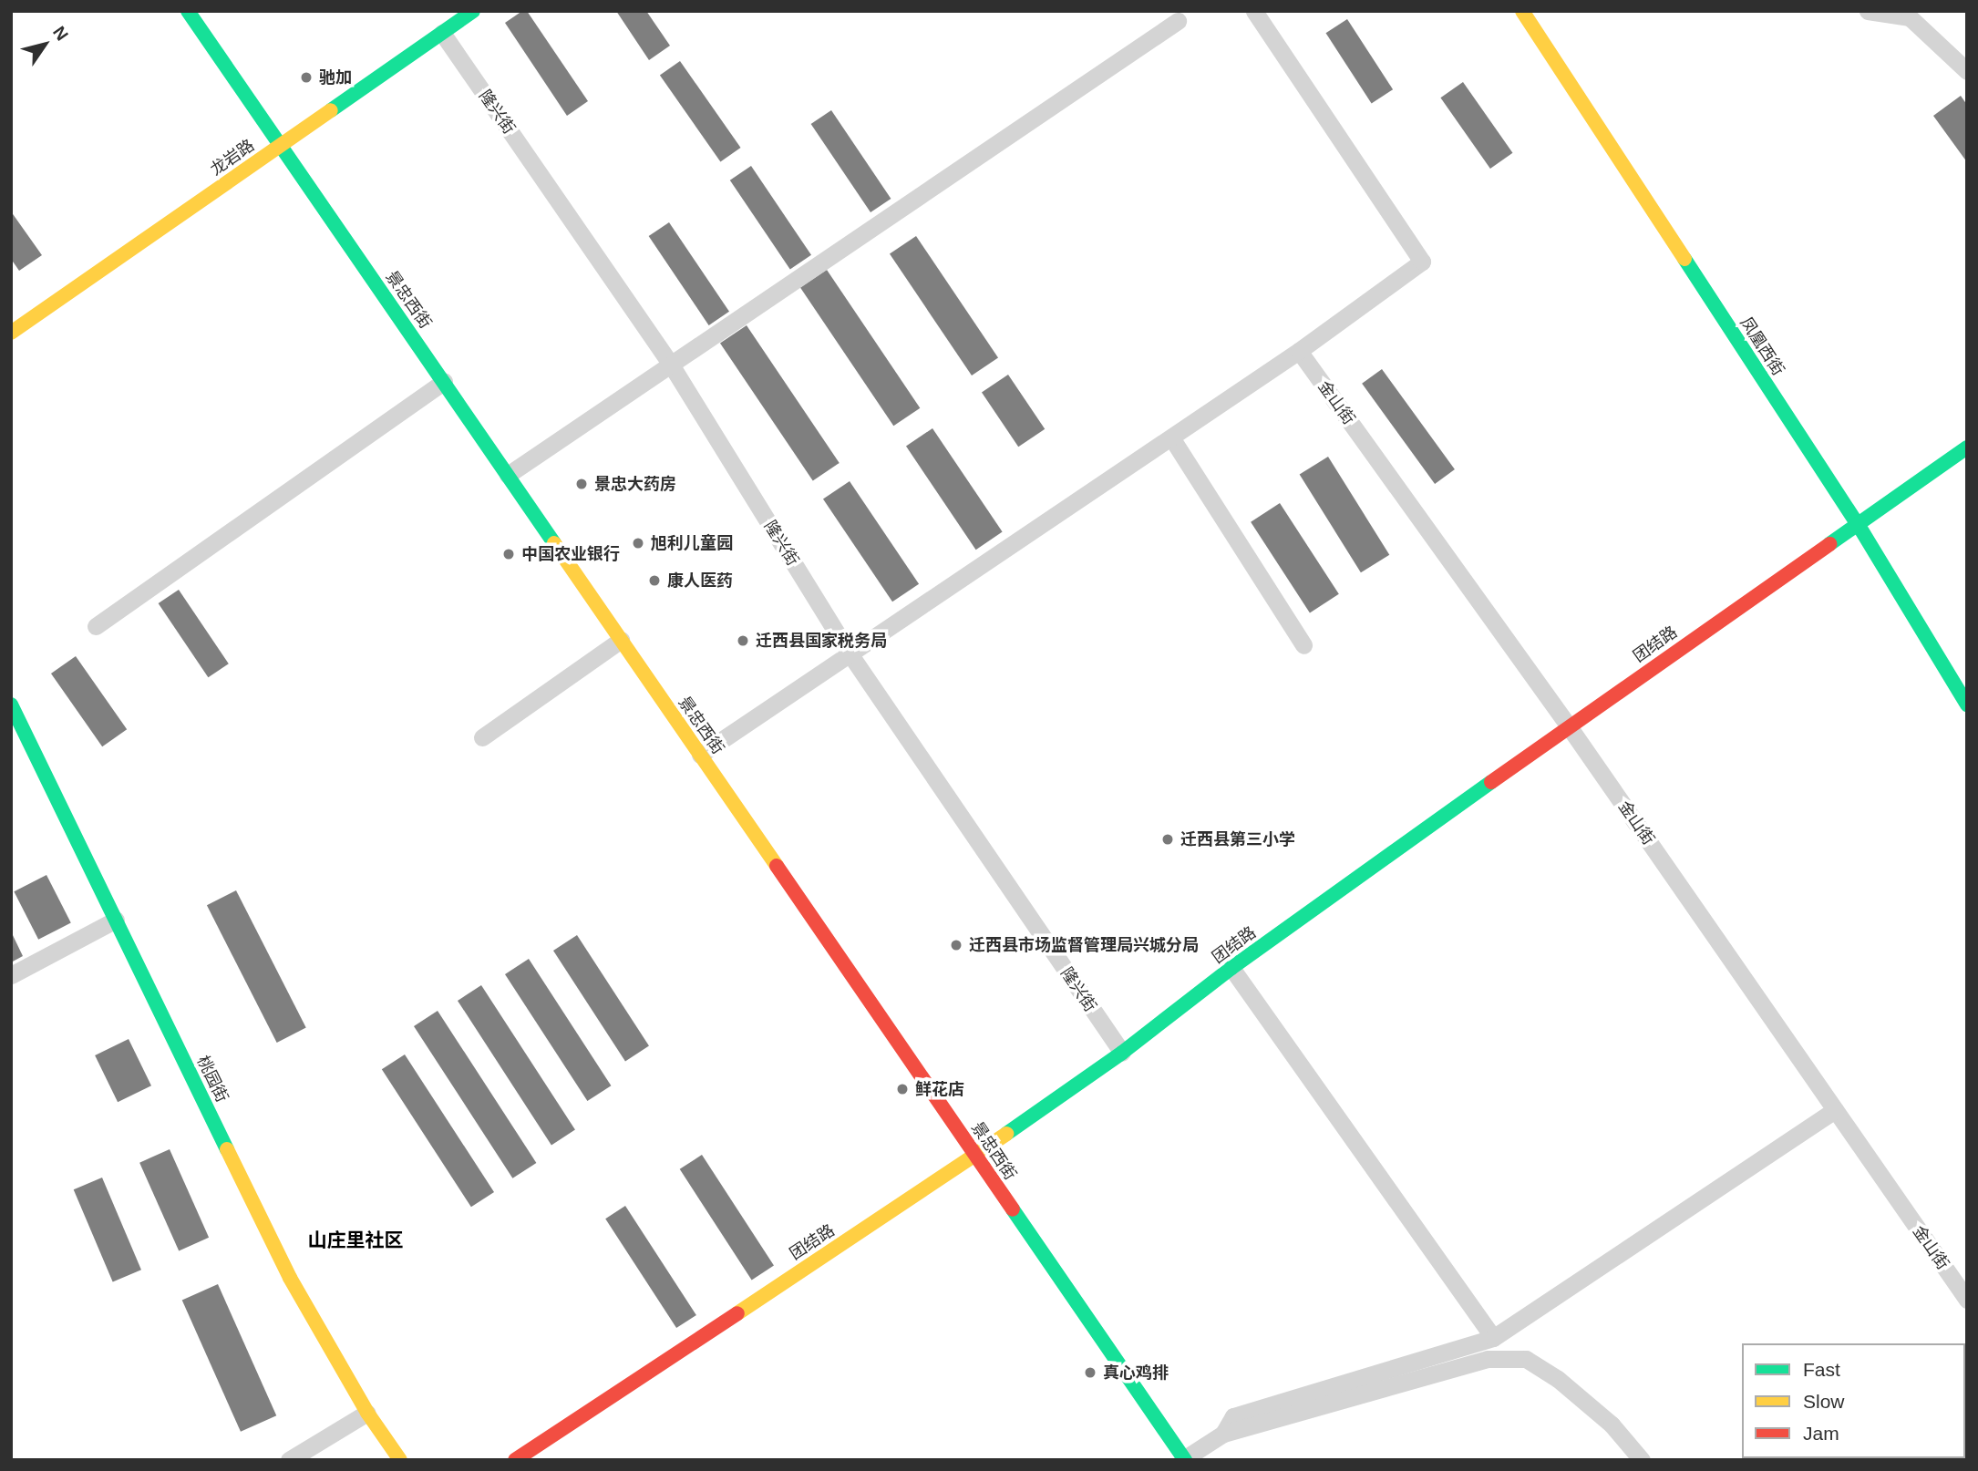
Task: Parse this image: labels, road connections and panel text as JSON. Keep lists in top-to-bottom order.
{
  "streets": {
    "street": [
      "隆兴街",
      "龙岩路",
      "景忠西街",
      "凤凰西街",
      "金山街",
      "团结路",
      "桃园街"
    ]
  },
  "crossings": [
    ["隆兴街", "龙岩路"],
    ["隆兴街", "团结路"],
    ["龙岩路", "景忠西街"],
    ["景忠西街", "团结路"],
    ["凤凰西街", "团结路"],
    ["金山街", "团结路"]
  ],
  "districts": ["山庄里社区"],
  "places": [
    "驰加",
    "景忠大药房",
    "旭利儿童园",
    "中国农业银行",
    "康人医药",
    "迁西县国家税务局",
    "迁西县第三小学",
    "迁西县市场监督管理局兴城分局",
    "鲜花店",
    "真心鸡排"
  ],
  "legend": ["Fast", "Slow", "Jam"],
  "north": "top right"
}
